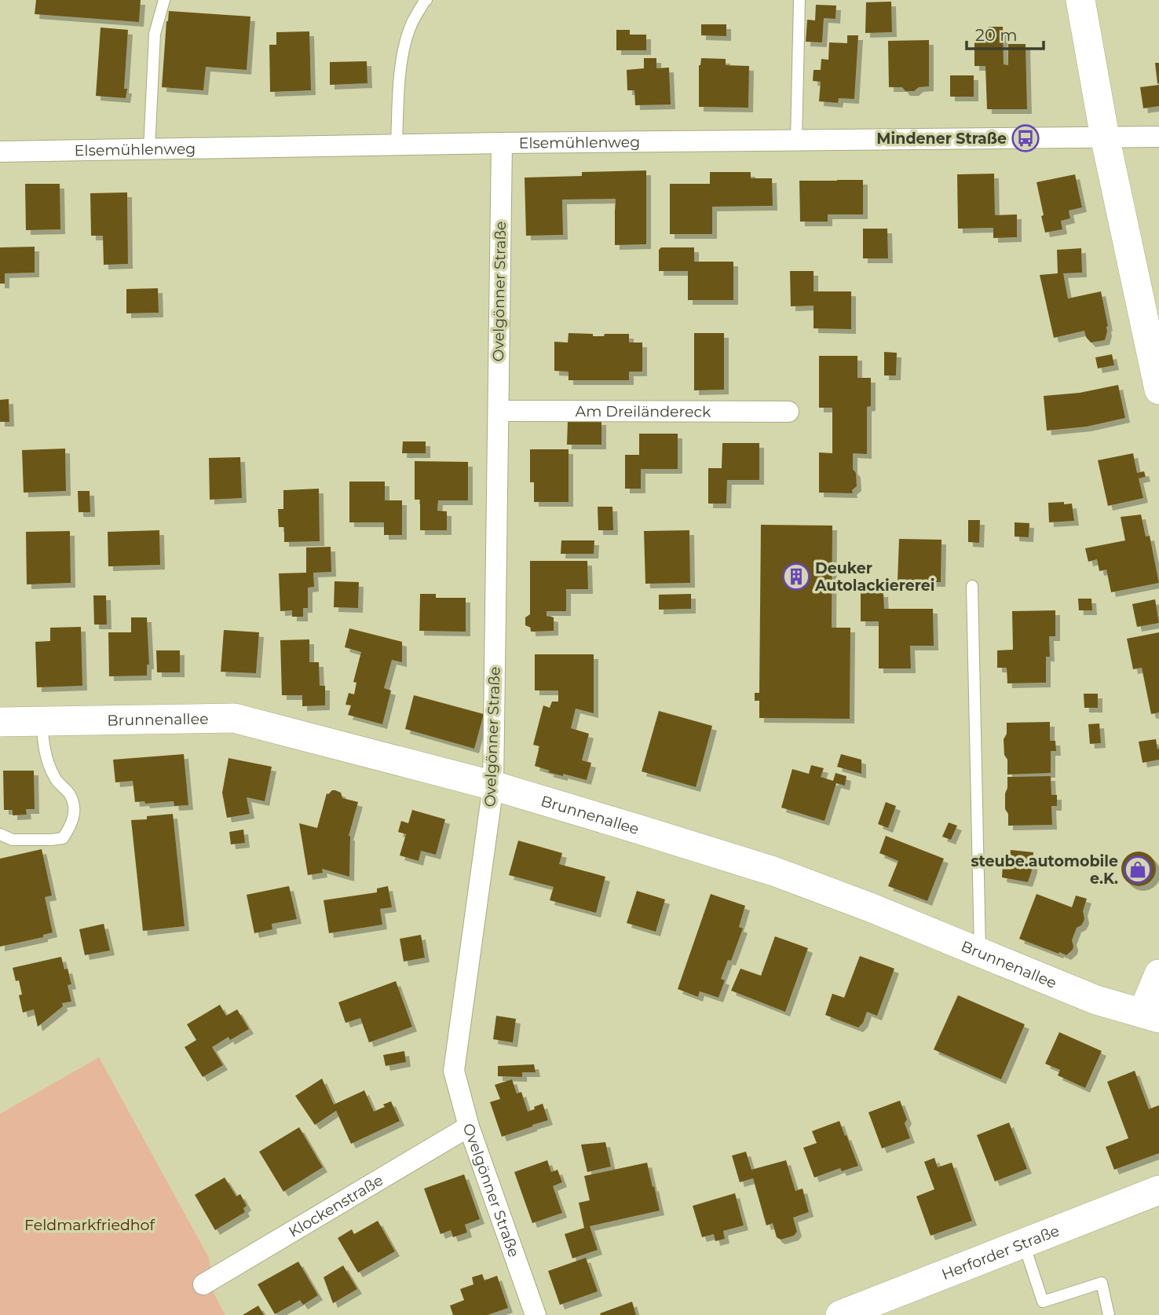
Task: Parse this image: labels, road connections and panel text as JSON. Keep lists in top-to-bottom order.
{
  "streets": {
    "street": [
      "Elsemühlenweg",
      "Ovelgönner Straße",
      "Am Dreiländereck",
      "Brunnenallee",
      "Klockenstraße",
      "Herforder Straße"
    ]
  },
  "crossings": [
    ["Elsemühlenweg", "Ovelgönner Straße"],
    ["Ovelgönner Straße", "Am Dreiländereck"],
    ["Ovelgönner Straße", "Brunnenallee"],
    ["Ovelgönner Straße", "Klockenstraße"]
  ],
  "parks": ["Feldmarkfriedhof"],
  "places": {
    "bus stop": ["Mindener Straße"],
    "building": ["Deuker Autolackiererei"],
    "shop": ["steube.automobile e.K."]
  },
  "scale_bar": "20 m"
}
